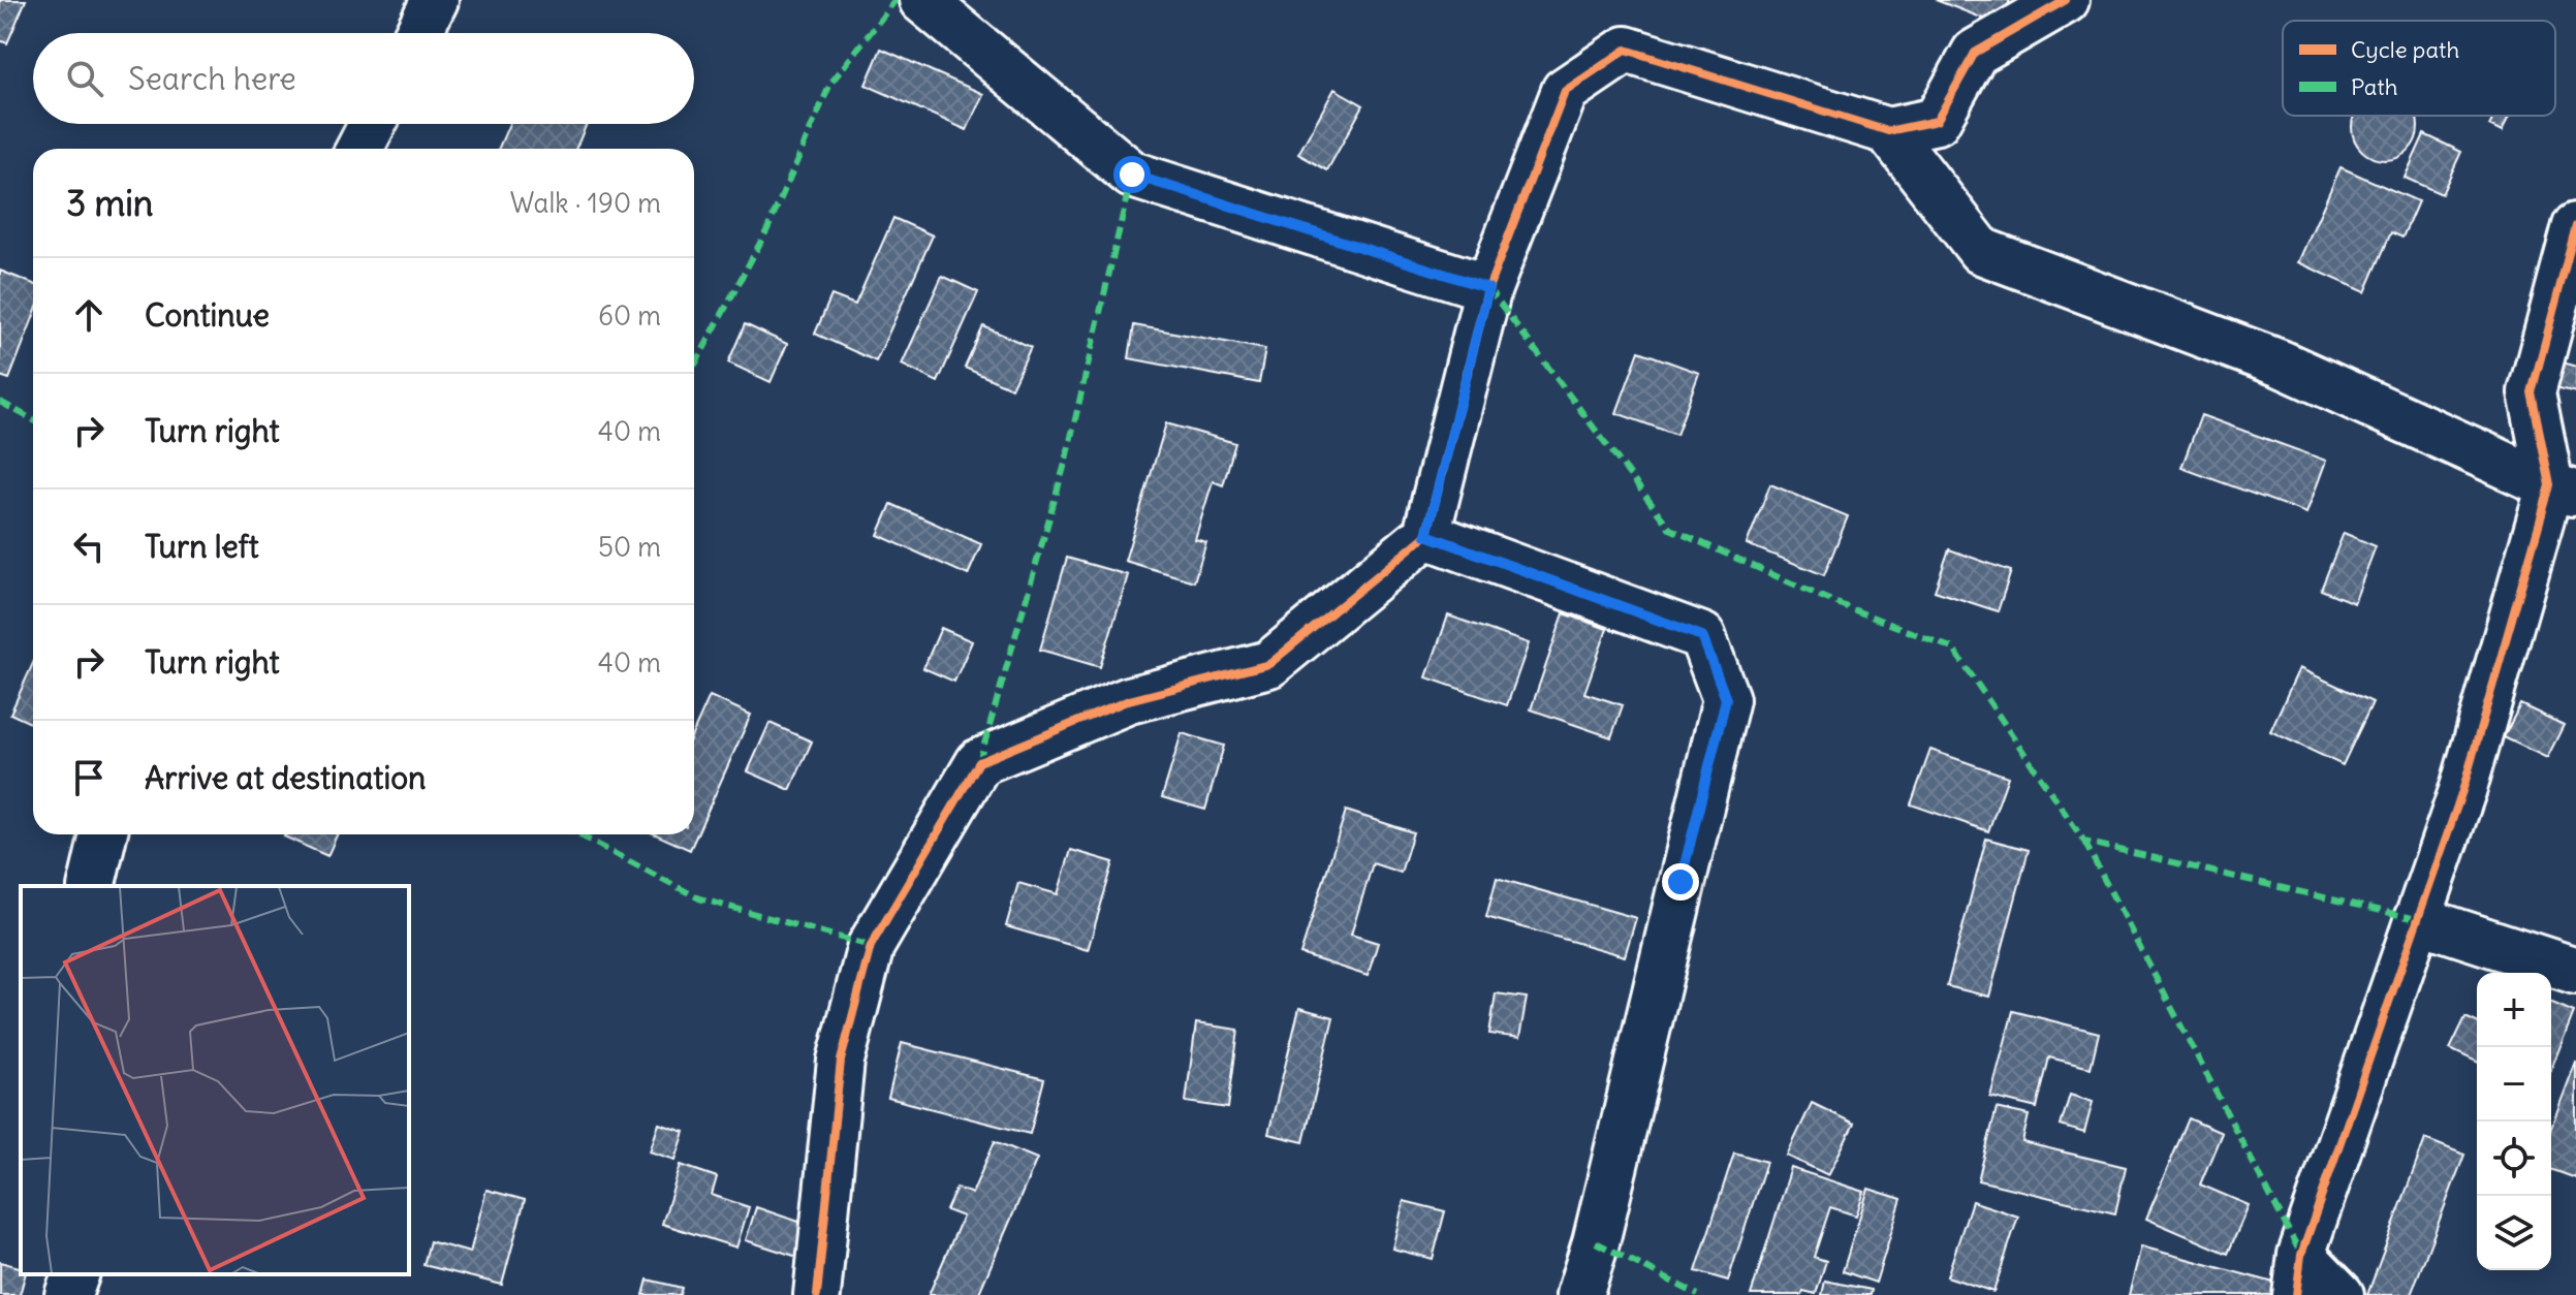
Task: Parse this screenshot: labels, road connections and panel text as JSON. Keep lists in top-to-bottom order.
{
  "legend": ["Cycle path", "Path"],
  "page": {
    "search": "Search here",
    "heading": ["3 min", "Walk · 190 m"],
    "list": [
      ["Continue", "60 m"],
      ["Turn right", "40 m"],
      ["Turn left", "50 m"],
      ["Turn right", "40 m"],
      "Arrive at destination"
    ],
    "map_buttons": ["+", "−"]
  }
}
